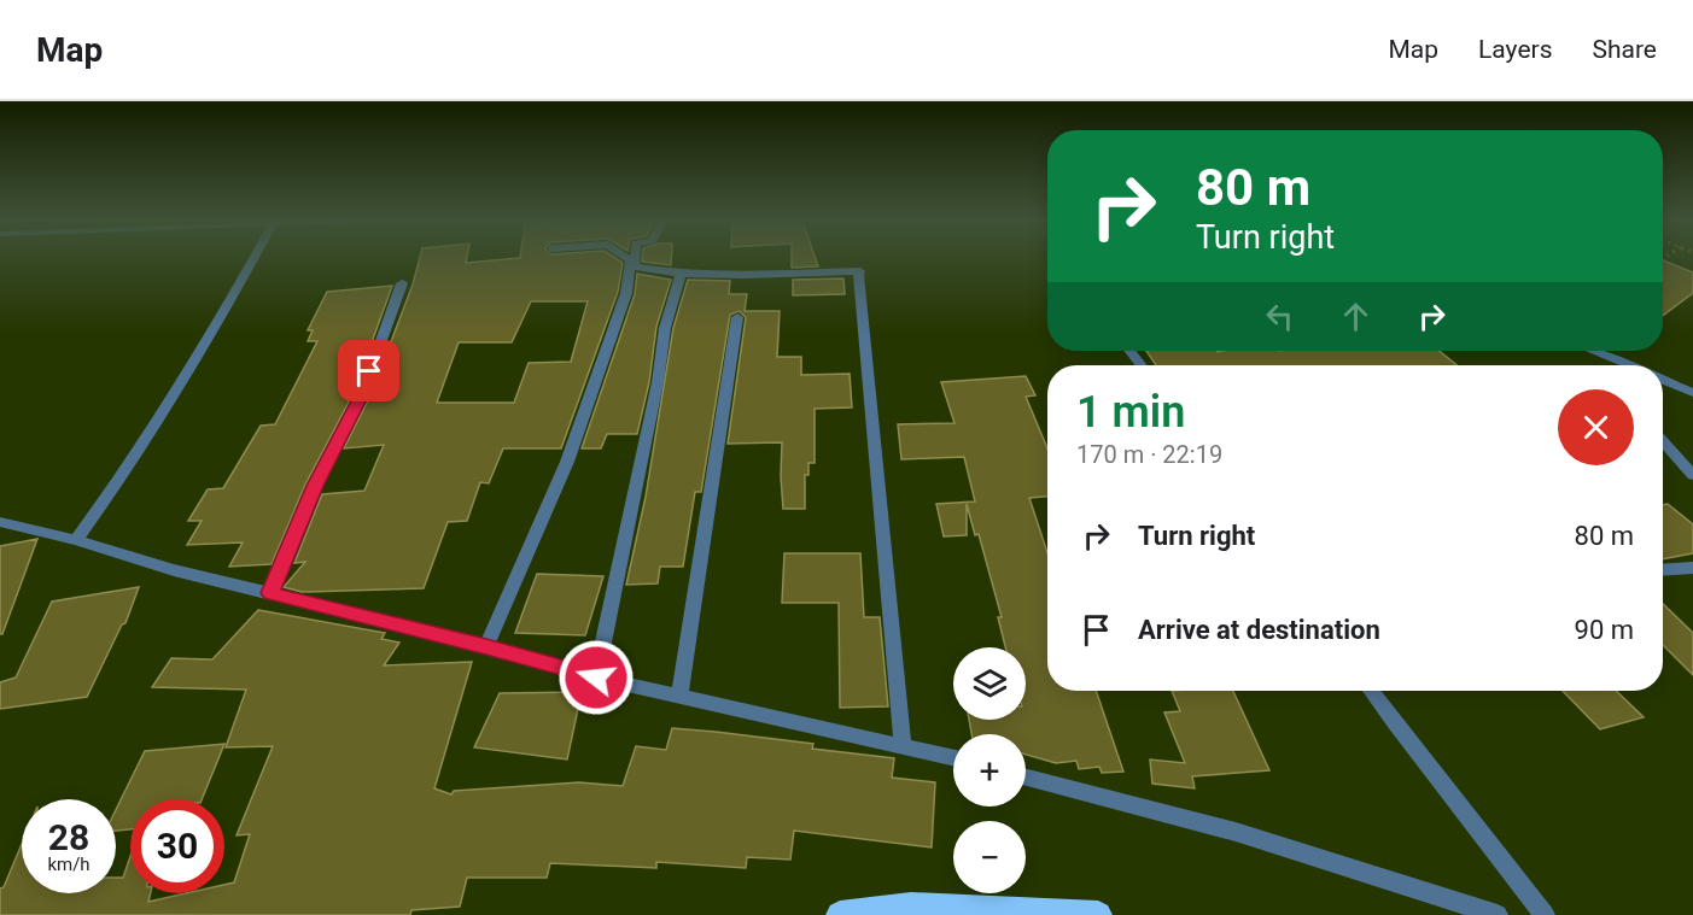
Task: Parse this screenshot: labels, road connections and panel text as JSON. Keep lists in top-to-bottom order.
{
  "page": {
    "header": "Map",
    "nav": ["Map", "Layers", "Share"],
    "turn": ["80 m", "Turn right"],
    "heading": ["1 min", "170 m · 22:19"],
    "list": [
      {
        "name": "Turn right",
        "value": "80 m"
      },
      {
        "name": "Arrive at destination",
        "value": "90 m"
      }
    ],
    "map_buttons": ["+", "−"],
    "speed": "28 km/h",
    "limit": "30"
  }
}
